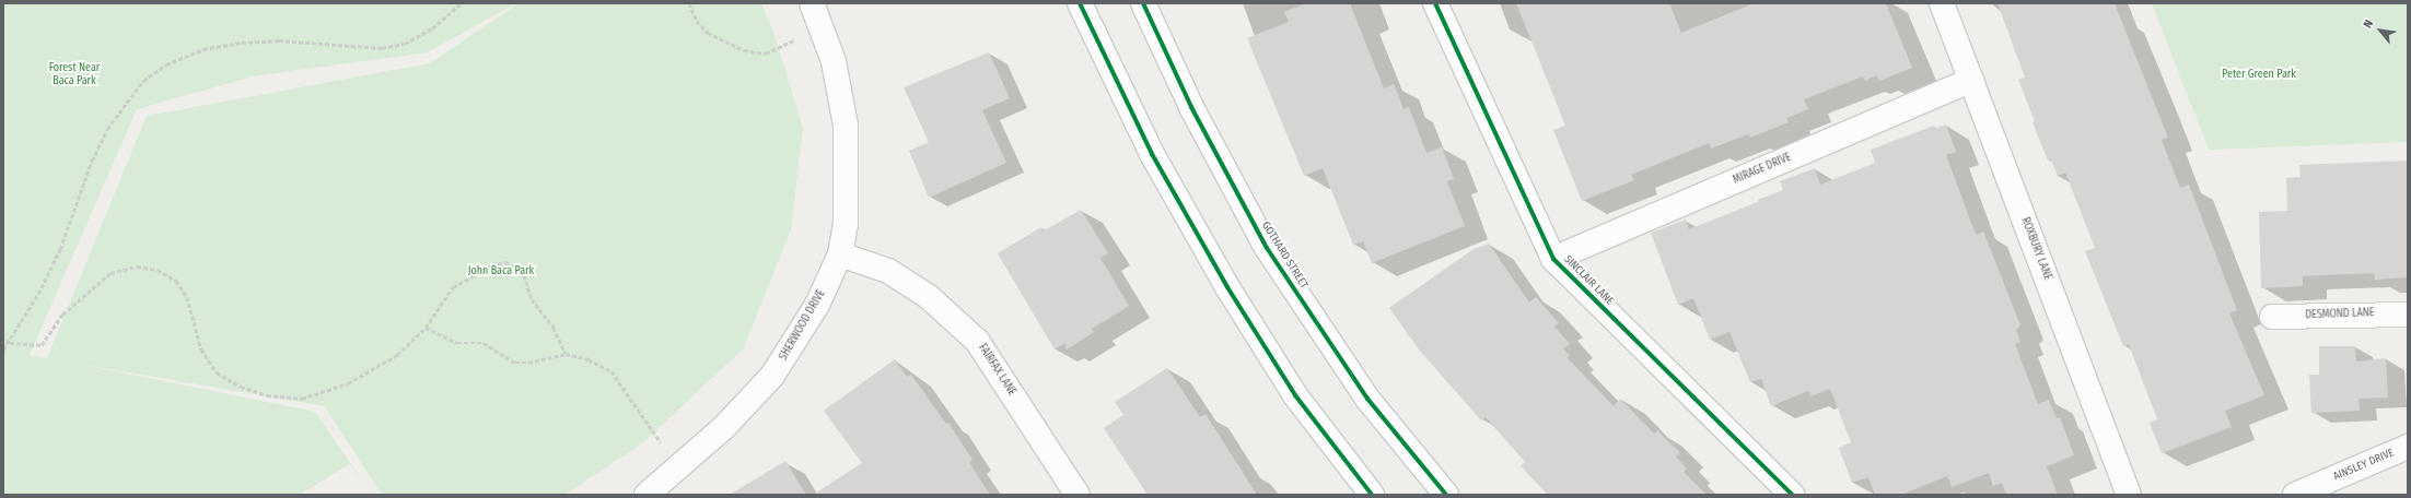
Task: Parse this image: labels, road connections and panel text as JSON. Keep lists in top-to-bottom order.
{
  "streets": {
    "street": [
      "MIRAGE DRIVE",
      "ROXBURY LANE",
      "GOTHARD STREET",
      "SINCLAIR LANE",
      "DESMOND LANE",
      "SHERWOOD DRIVE",
      "FAIRFAX LANE",
      "AINSLEY DRIVE"
    ]
  },
  "crossings": [
    ["MIRAGE DRIVE", "ROXBURY LANE"],
    ["MIRAGE DRIVE", "SINCLAIR LANE"],
    ["SHERWOOD DRIVE", "FAIRFAX LANE"]
  ],
  "parks": ["Forest Near Baca Park", "Peter Green Park", "John Baca Park"],
  "north": "top left"
}
